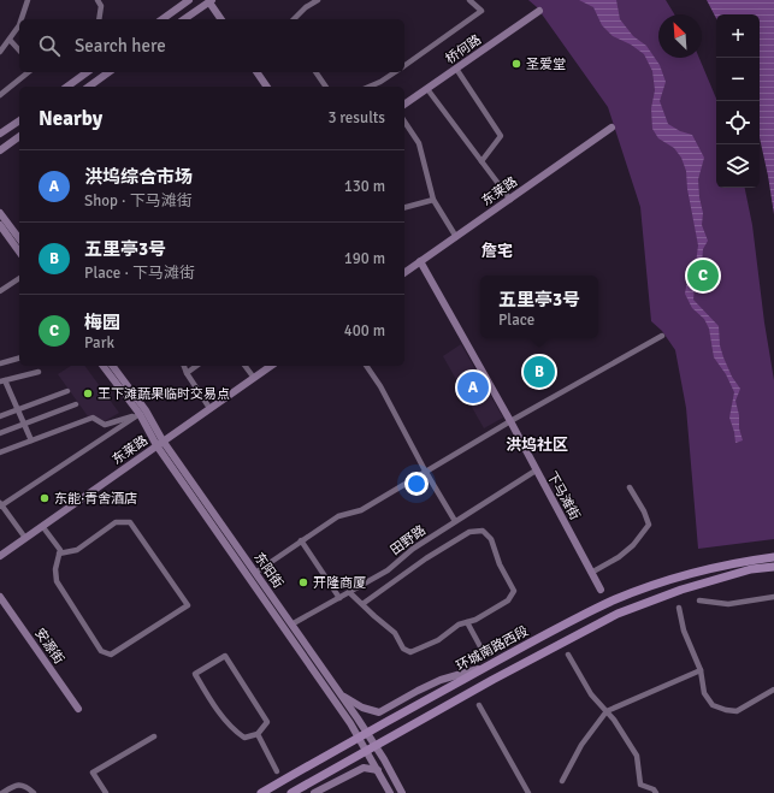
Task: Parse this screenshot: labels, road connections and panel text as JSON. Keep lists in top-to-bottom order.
{
  "streets": {
    "main road": [
      "桥何路",
      "东莱路",
      "下马滩街",
      "东阳街",
      "安源街",
      "环城南路西段"
    ],
    "street": ["田野路"]
  },
  "crossings": [
    ["东莱路", "下马滩街"],
    ["东莱路", "东阳街"],
    ["下马滩街", "田野路"],
    ["田野路", "东阳街"],
    ["东阳街", "环城南路西段"]
  ],
  "districts": ["詹宅", "洪坞社区"],
  "places": [
    "圣爱堂",
    "王下滩蔬果临时交易点",
    "东能·青舍酒店",
    "开隆商厦"
  ],
  "north": "top left",
  "page": {
    "map_buttons": ["+", "−"],
    "search": "Search here",
    "heading": ["Nearby", "3 results"],
    "list": [
      {
        "mark": "A",
        "name": "洪坞综合市场",
        "note": "Shop · 下马滩街",
        "value": "130 m"
      },
      {
        "mark": "B",
        "name": "五里亭3号",
        "note": "Place · 下马滩街",
        "value": "190 m"
      },
      {
        "mark": "C",
        "name": "梅园",
        "note": "Park",
        "value": "400 m"
      }
    ],
    "pins": ["C", "B", "A"],
    "popup": ["五里亭3号", "Place"]
  }
}
